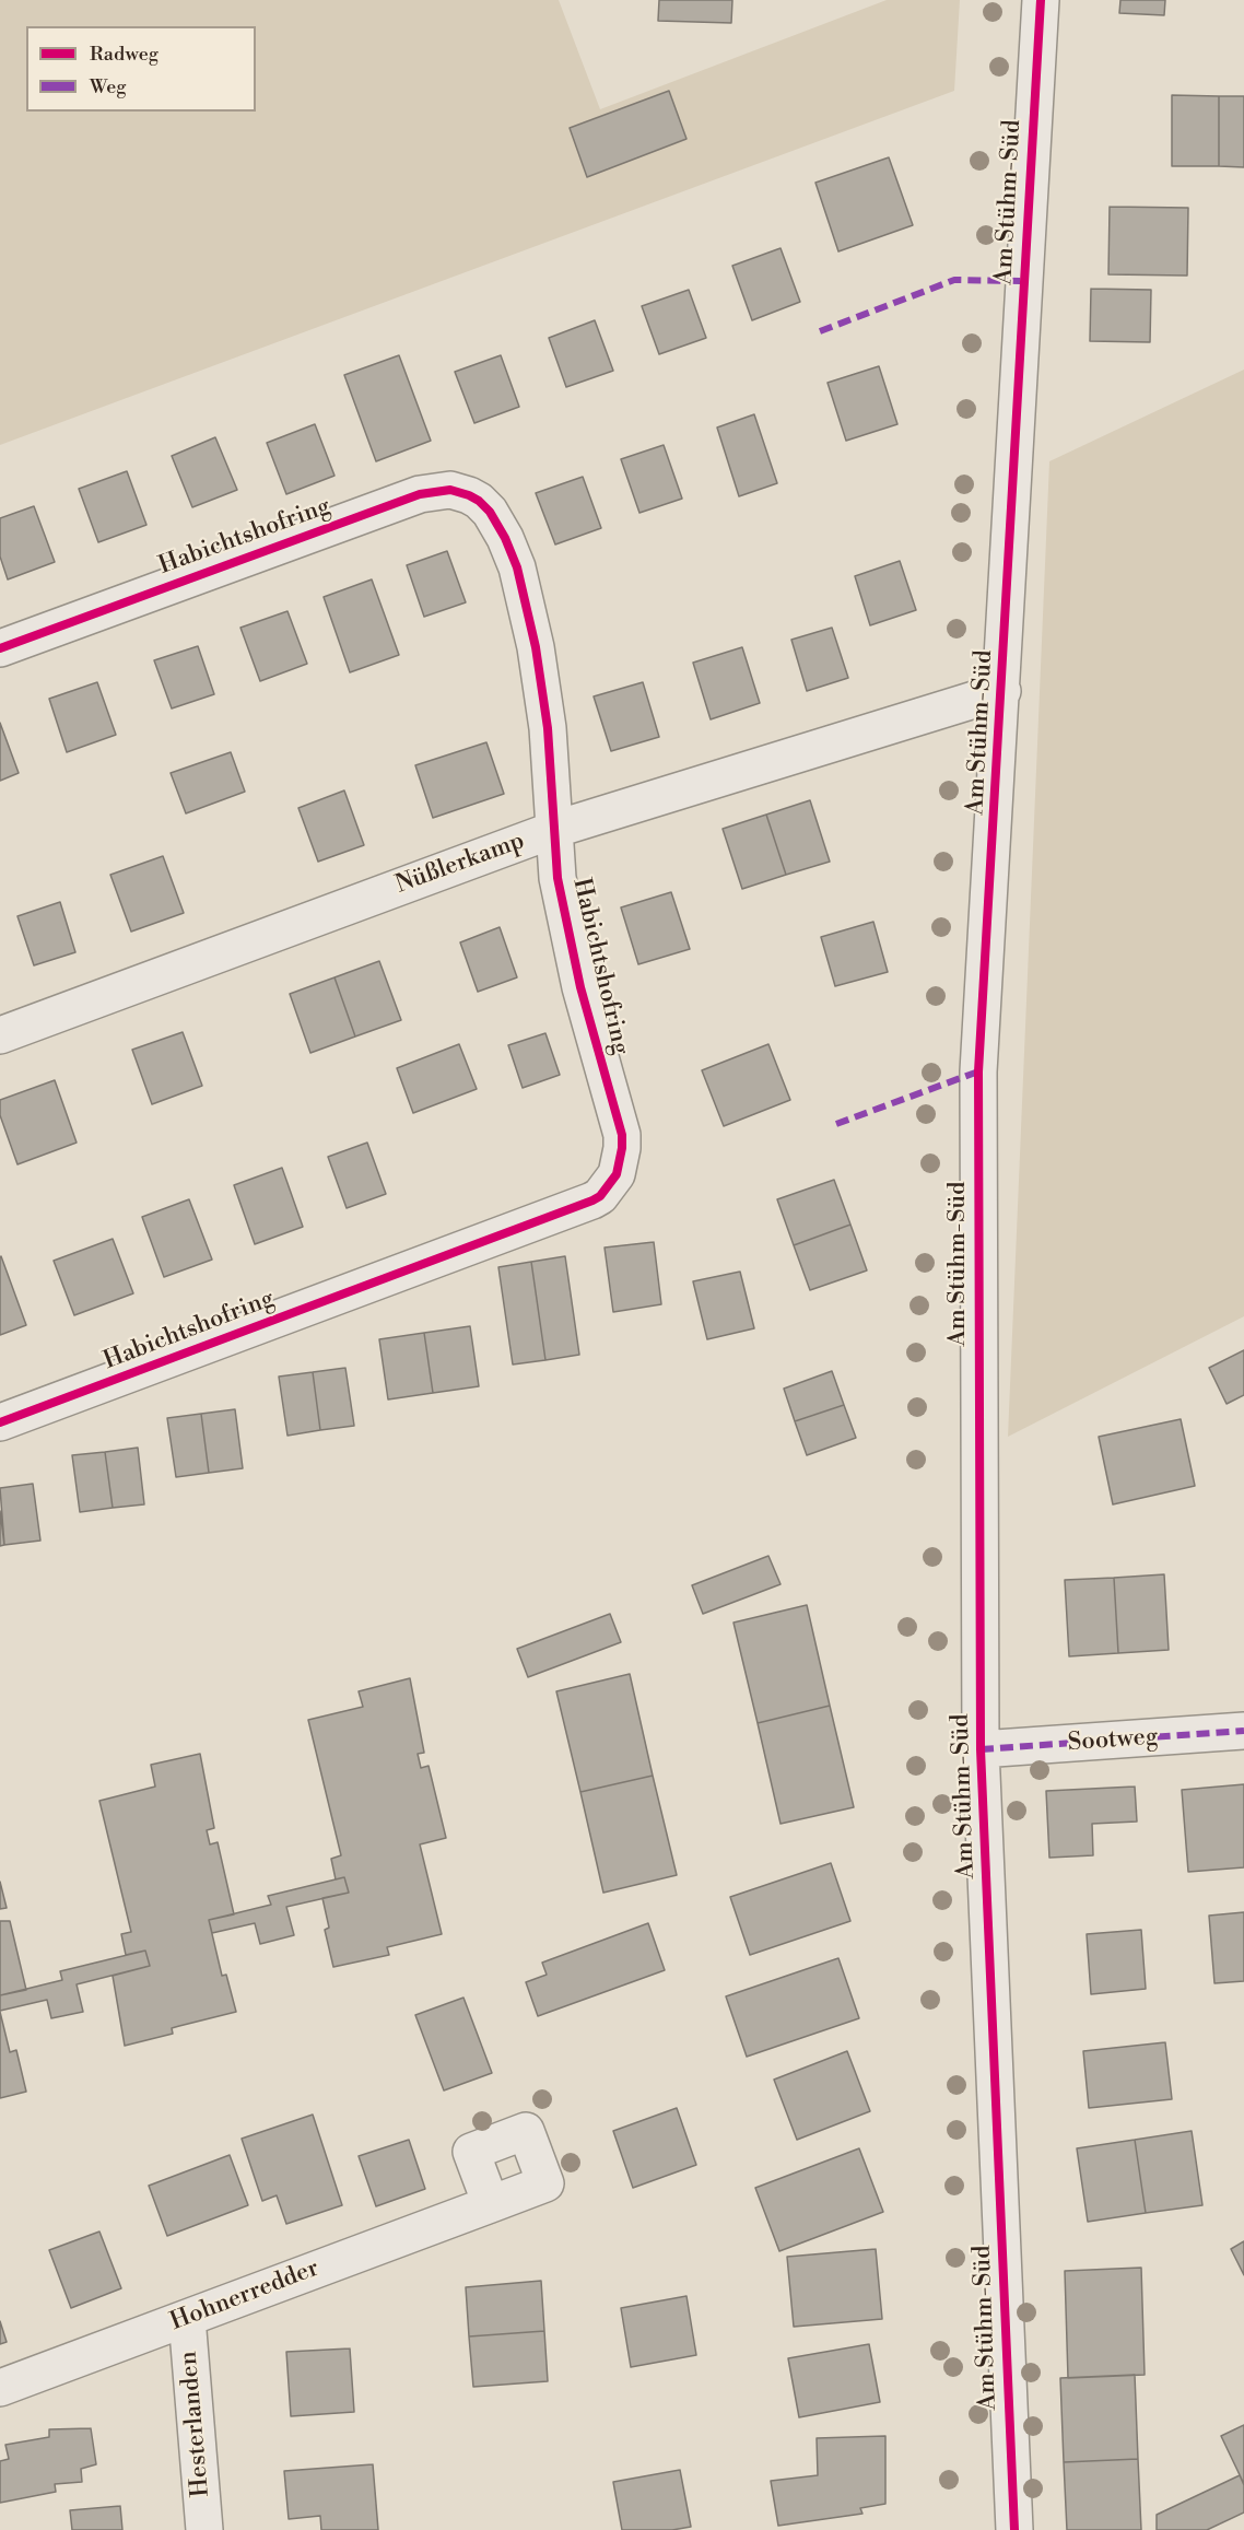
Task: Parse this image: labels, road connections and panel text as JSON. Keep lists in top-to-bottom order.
{
  "streets": {
    "street": [
      "Am Stühm-Süd",
      "Habichtshofring",
      "Nüßlerkamp",
      "Sootweg",
      "Hohnerredder",
      "Hesterlanden"
    ]
  },
  "crossings": [
    ["Am Stühm-Süd", "Nüßlerkamp"],
    ["Am Stühm-Süd", "Sootweg"],
    ["Habichtshofring", "Nüßlerkamp"],
    ["Hohnerredder", "Hesterlanden"]
  ],
  "legend": ["Radweg", "Weg"]
}
